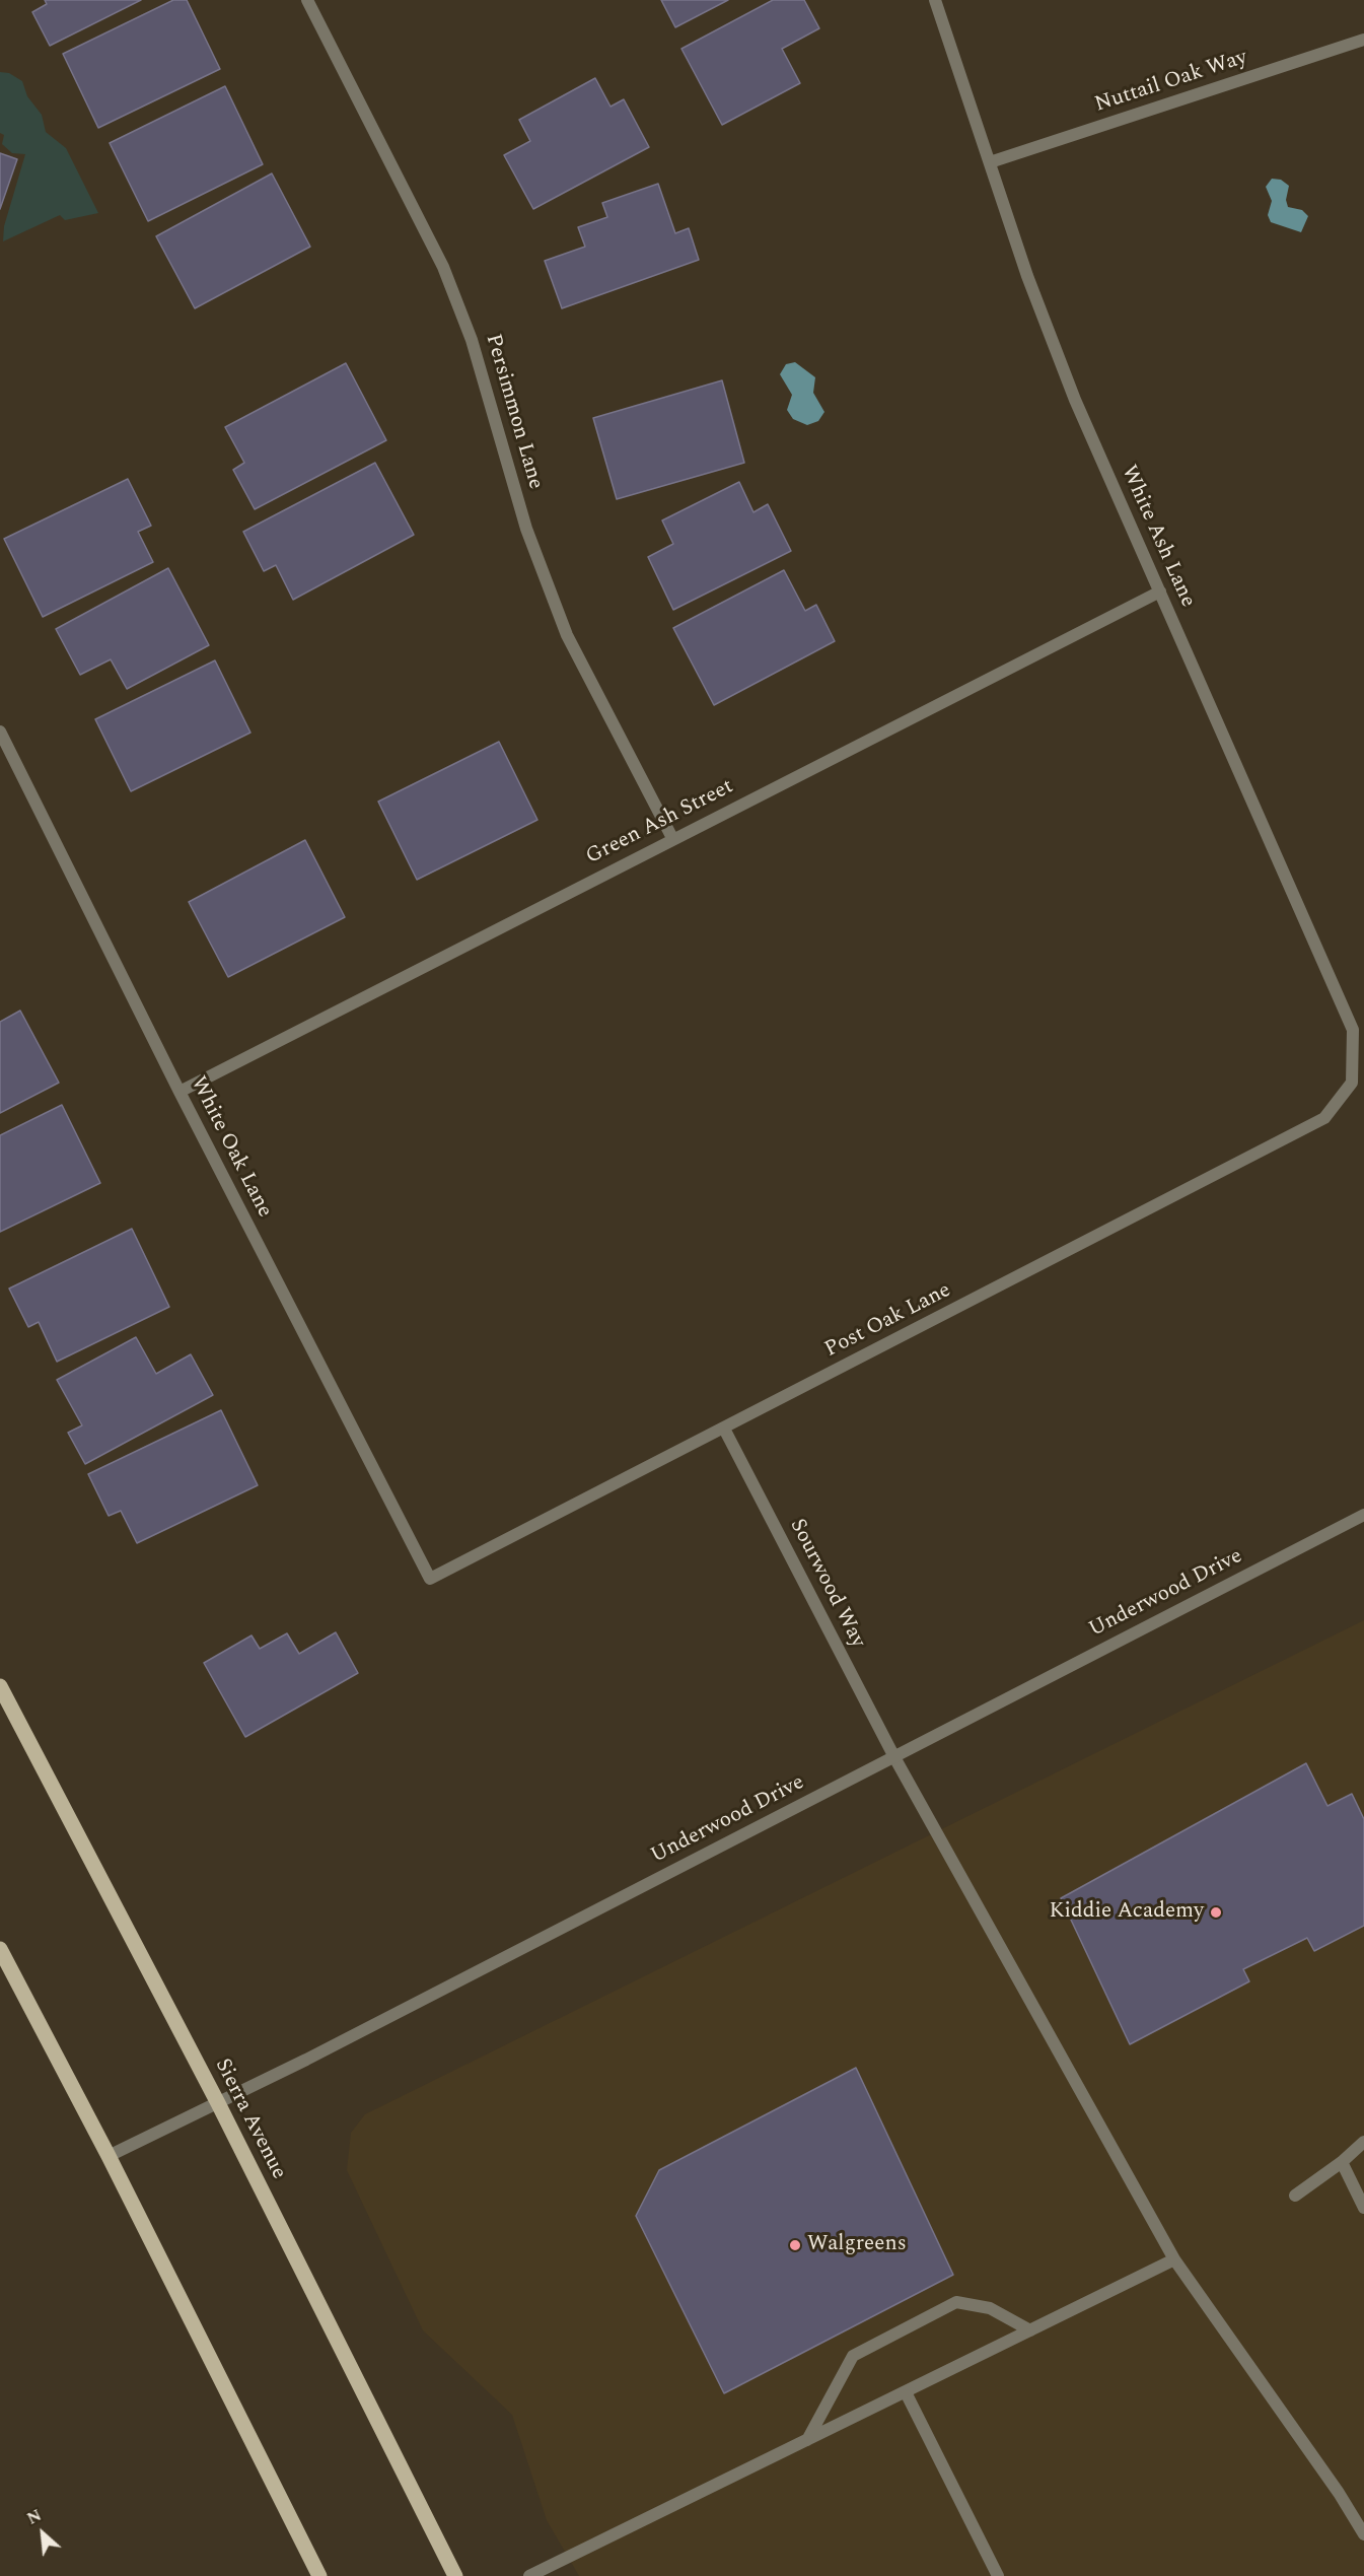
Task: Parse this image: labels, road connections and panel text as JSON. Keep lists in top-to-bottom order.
{
  "streets": {
    "main road": ["Sierra Avenue"],
    "street": [
      "Nuttail Oak Way",
      "Persimmon Lane",
      "White Ash Lane",
      "Green Ash Street",
      "White Oak Lane",
      "Post Oak Lane",
      "Sourwood Way",
      "Underwood Drive"
    ]
  },
  "crossings": [
    ["Nuttail Oak Way", "White Ash Lane"],
    ["Persimmon Lane", "Green Ash Street"],
    ["White Ash Lane", "Green Ash Street"],
    ["White Ash Lane", "Post Oak Lane"],
    ["Green Ash Street", "White Oak Lane"],
    ["White Oak Lane", "Post Oak Lane"],
    ["Post Oak Lane", "Sourwood Way"],
    ["Sourwood Way", "Underwood Drive"],
    ["Underwood Drive", "Sierra Avenue"]
  ],
  "places": ["Kiddie Academy", "Walgreens"],
  "north": "top left"
}
